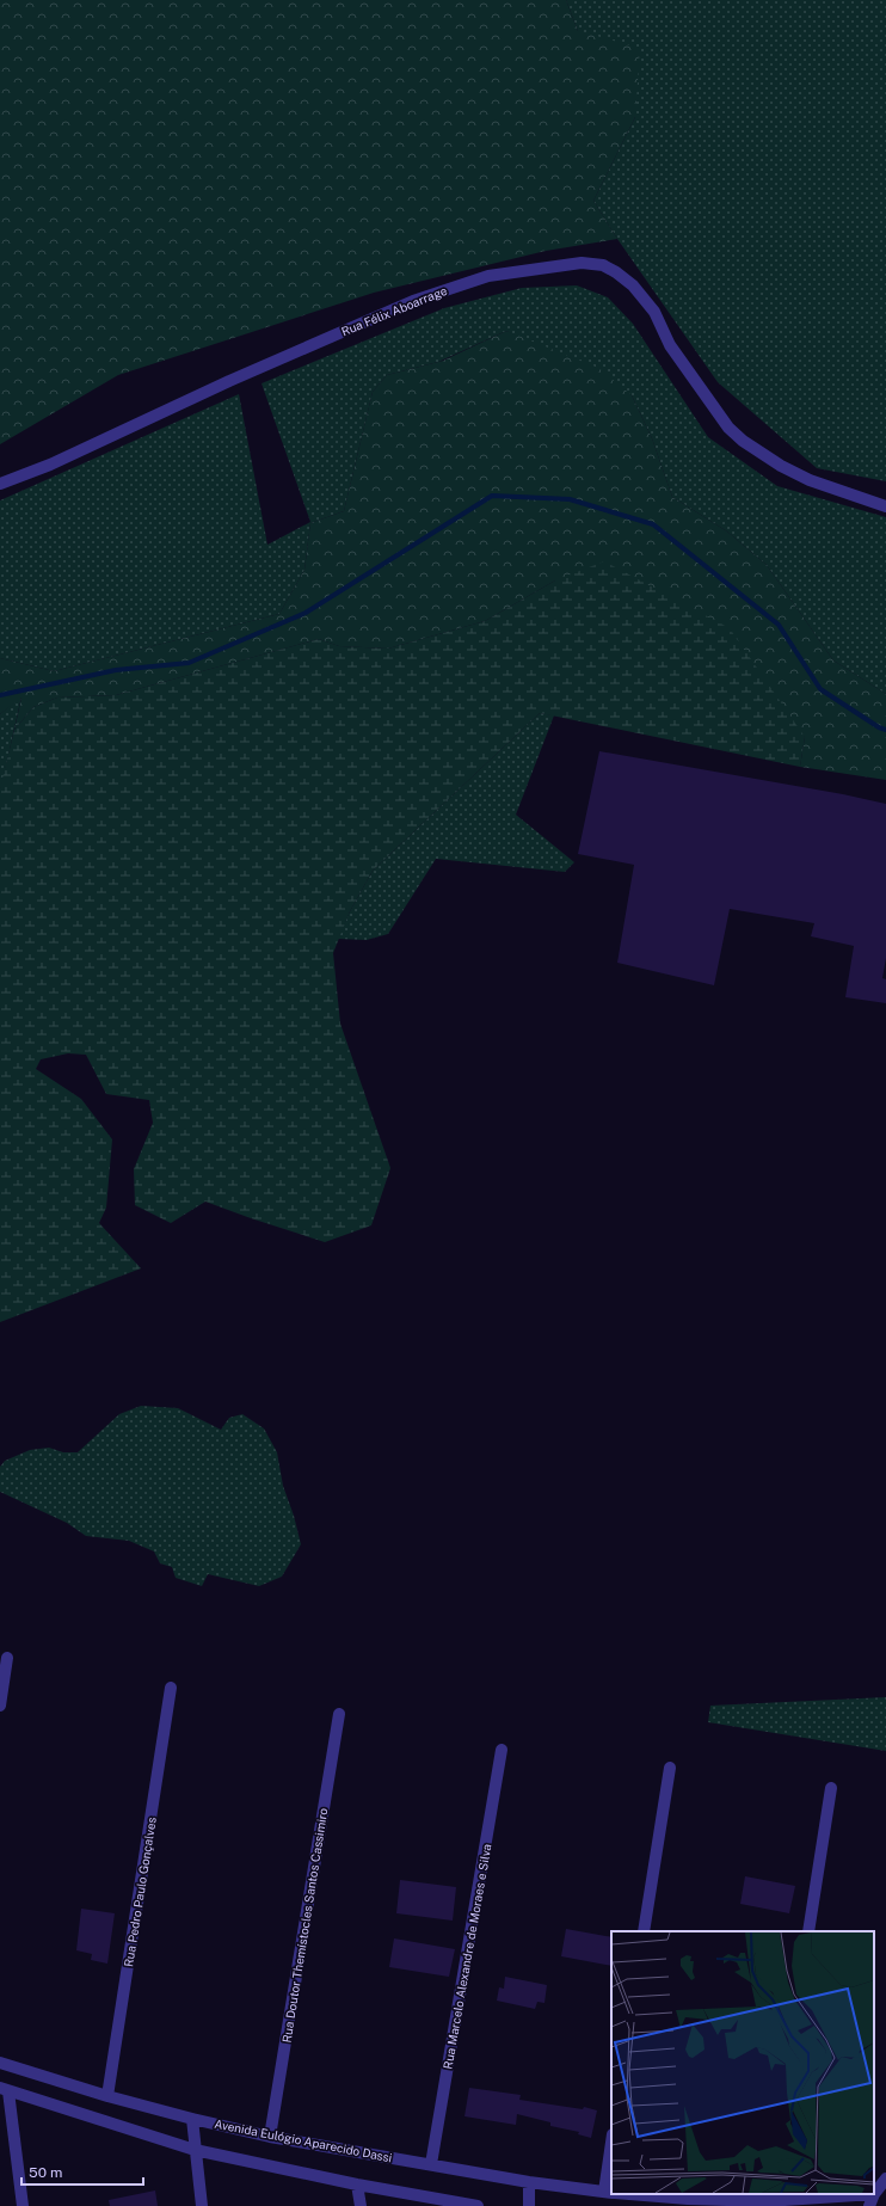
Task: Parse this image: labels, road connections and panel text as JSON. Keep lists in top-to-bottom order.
{
  "streets": {
    "street": [
      "Rua Félix Aboarrage",
      "Rua Pedro Paulo Gonçalves",
      "Rua Doutor Themístocles Santos Cassimiro",
      "Rua Marcelo Alexandre de Moraes e Silva",
      "Avenida Eulógio Aparecido Dassi"
    ]
  },
  "crossings": [
    ["Rua Pedro Paulo Gonçalves", "Avenida Eulógio Aparecido Dassi"],
    ["Rua Doutor Themístocles Santos Cassimiro", "Avenida Eulógio Aparecido Dassi"],
    ["Rua Marcelo Alexandre de Moraes e Silva", "Avenida Eulógio Aparecido Dassi"]
  ],
  "scale_bar": "50 m"
}
